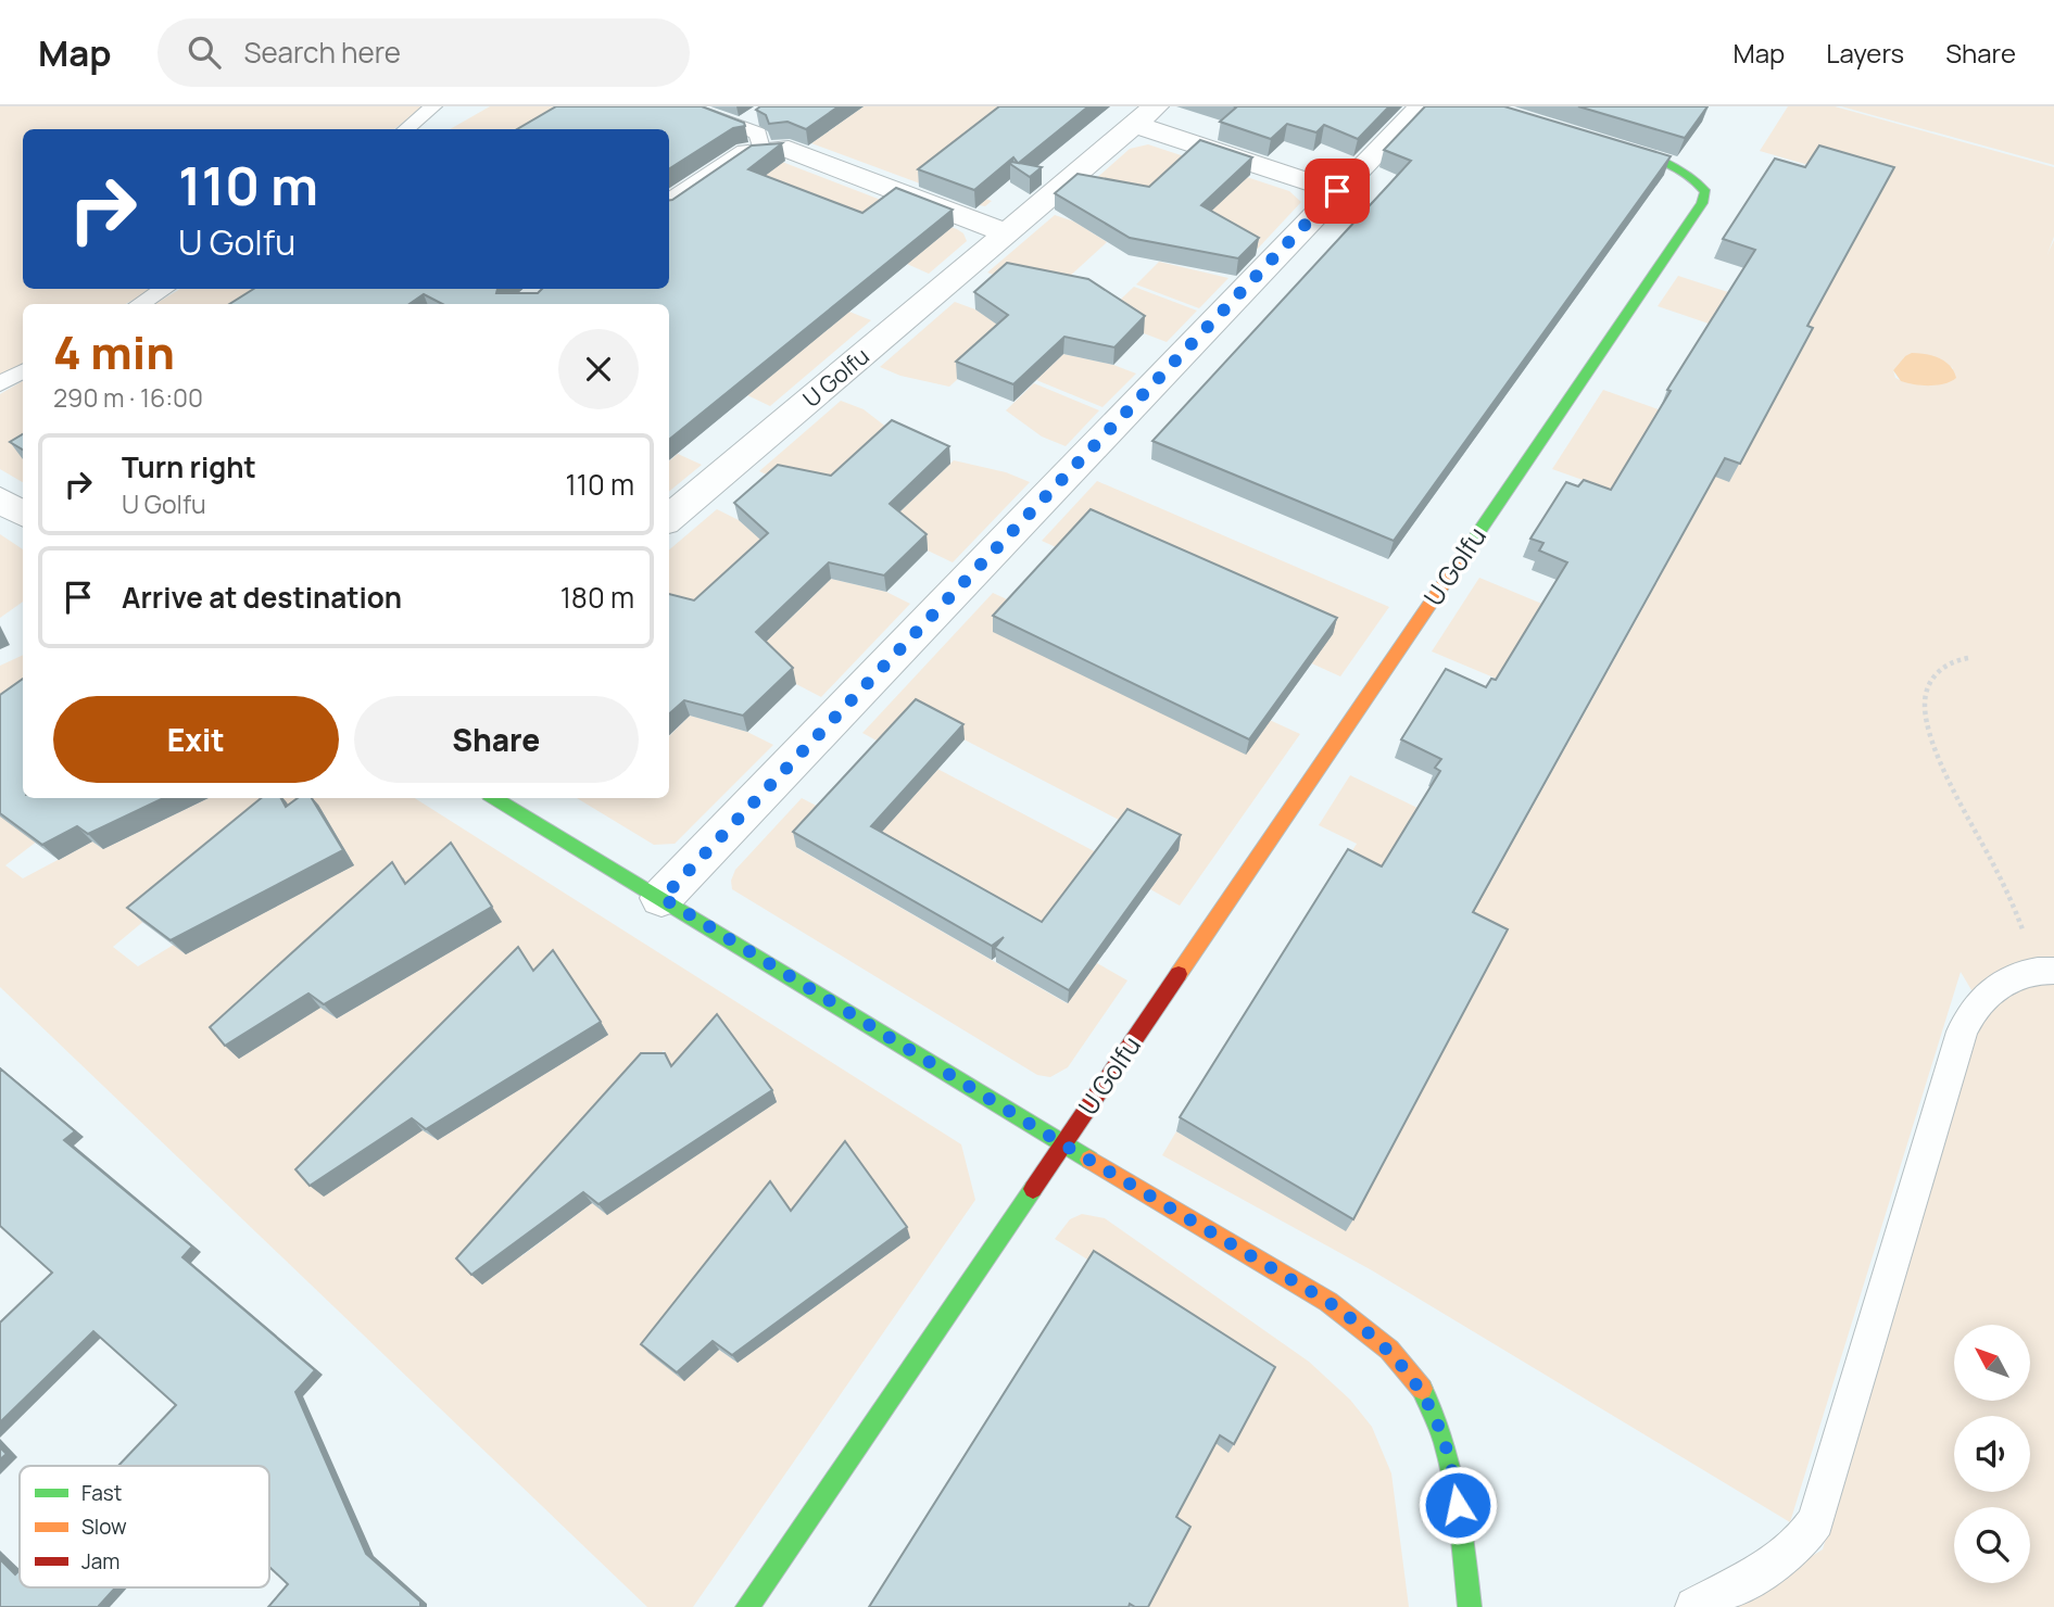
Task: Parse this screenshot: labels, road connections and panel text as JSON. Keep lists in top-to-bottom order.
{
  "streets": {
    "street": ["U Golfu"]
  },
  "legend": ["Fast", "Slow", "Jam"],
  "north": "top left",
  "page": {
    "header": "Map",
    "search": "Search here",
    "nav": ["Map", "Layers", "Share"],
    "turn": ["110 m", "U Golfu"],
    "heading": ["4 min", "290 m · 16:00"],
    "list": [
      {
        "name": "Turn right",
        "note": "U Golfu",
        "value": "110 m"
      },
      {
        "name": "Arrive at destination",
        "value": "180 m"
      }
    ],
    "buttons": ["Exit", "Share"]
  }
}
